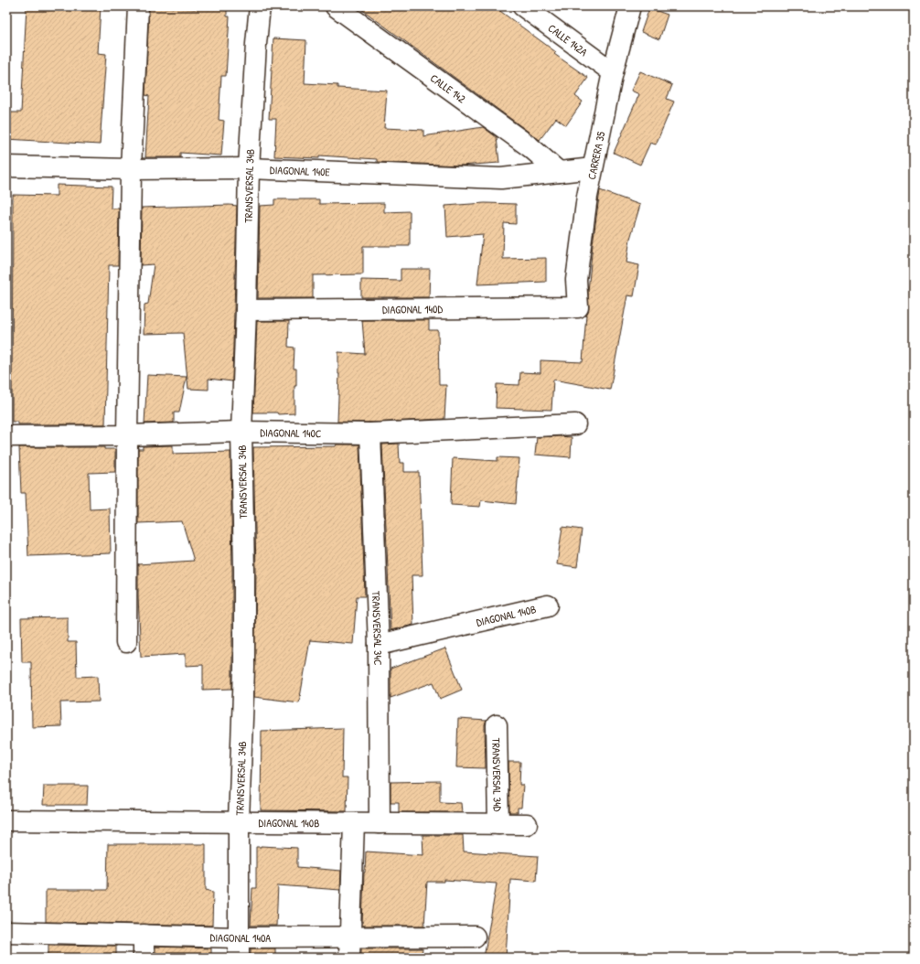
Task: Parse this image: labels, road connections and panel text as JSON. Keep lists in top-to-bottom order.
{
  "streets": {
    "street": [
      "CALLE 142A",
      "CALLE 142",
      "CARRERA 35",
      "DIAGONAL 140E",
      "TRANSVERSAL 34B",
      "DIAGONAL 140D",
      "DIAGONAL 140C",
      "DIAGONAL 140B",
      "TRANSVERSAL 34C",
      "TRANSVERSAL 34D",
      "DIAGONAL 140A"
    ]
  },
  "crossings": [
    ["CALLE 142A", "CARRERA 35"],
    ["CALLE 142", "DIAGONAL 140E"],
    ["CARRERA 35", "DIAGONAL 140E"],
    ["CARRERA 35", "DIAGONAL 140D"],
    ["DIAGONAL 140E", "TRANSVERSAL 34B"],
    ["TRANSVERSAL 34B", "DIAGONAL 140D"],
    ["TRANSVERSAL 34B", "DIAGONAL 140C"],
    ["TRANSVERSAL 34B", "DIAGONAL 140B"],
    ["TRANSVERSAL 34B", "DIAGONAL 140A"],
    ["DIAGONAL 140C", "TRANSVERSAL 34C"],
    ["DIAGONAL 140B", "TRANSVERSAL 34C"],
    ["DIAGONAL 140B", "TRANSVERSAL 34D"]
  ]
}
